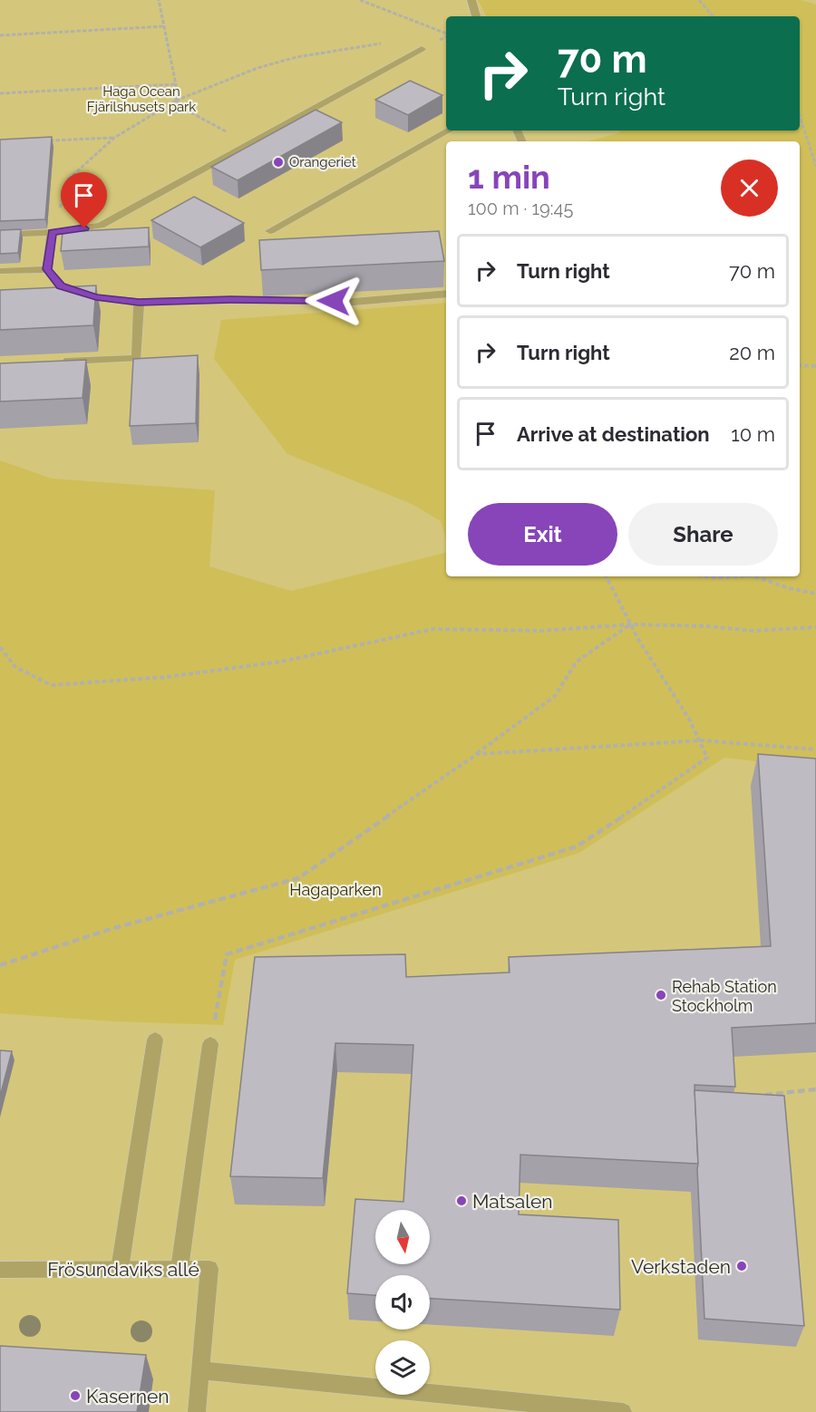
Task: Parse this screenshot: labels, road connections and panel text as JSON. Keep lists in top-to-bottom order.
{
  "streets": {
    "street": ["Frösundaviks allé"]
  },
  "parks": ["Haga Ocean Fjärilshusets park", "Hagaparken"],
  "places": [
    "Orangeriet",
    "Rehab Station Stockholm",
    "Matsalen",
    "Verkstaden",
    "Kasernen"
  ],
  "north": "bottom",
  "page": {
    "turn": ["70 m", "Turn right"],
    "heading": ["1 min", "100 m · 19:45"],
    "list": [
      {
        "name": "Turn right",
        "value": "70 m"
      },
      {
        "name": "Turn right",
        "value": "20 m"
      },
      {
        "name": "Arrive at destination",
        "value": "10 m"
      }
    ],
    "buttons": ["Exit", "Share"]
  }
}
